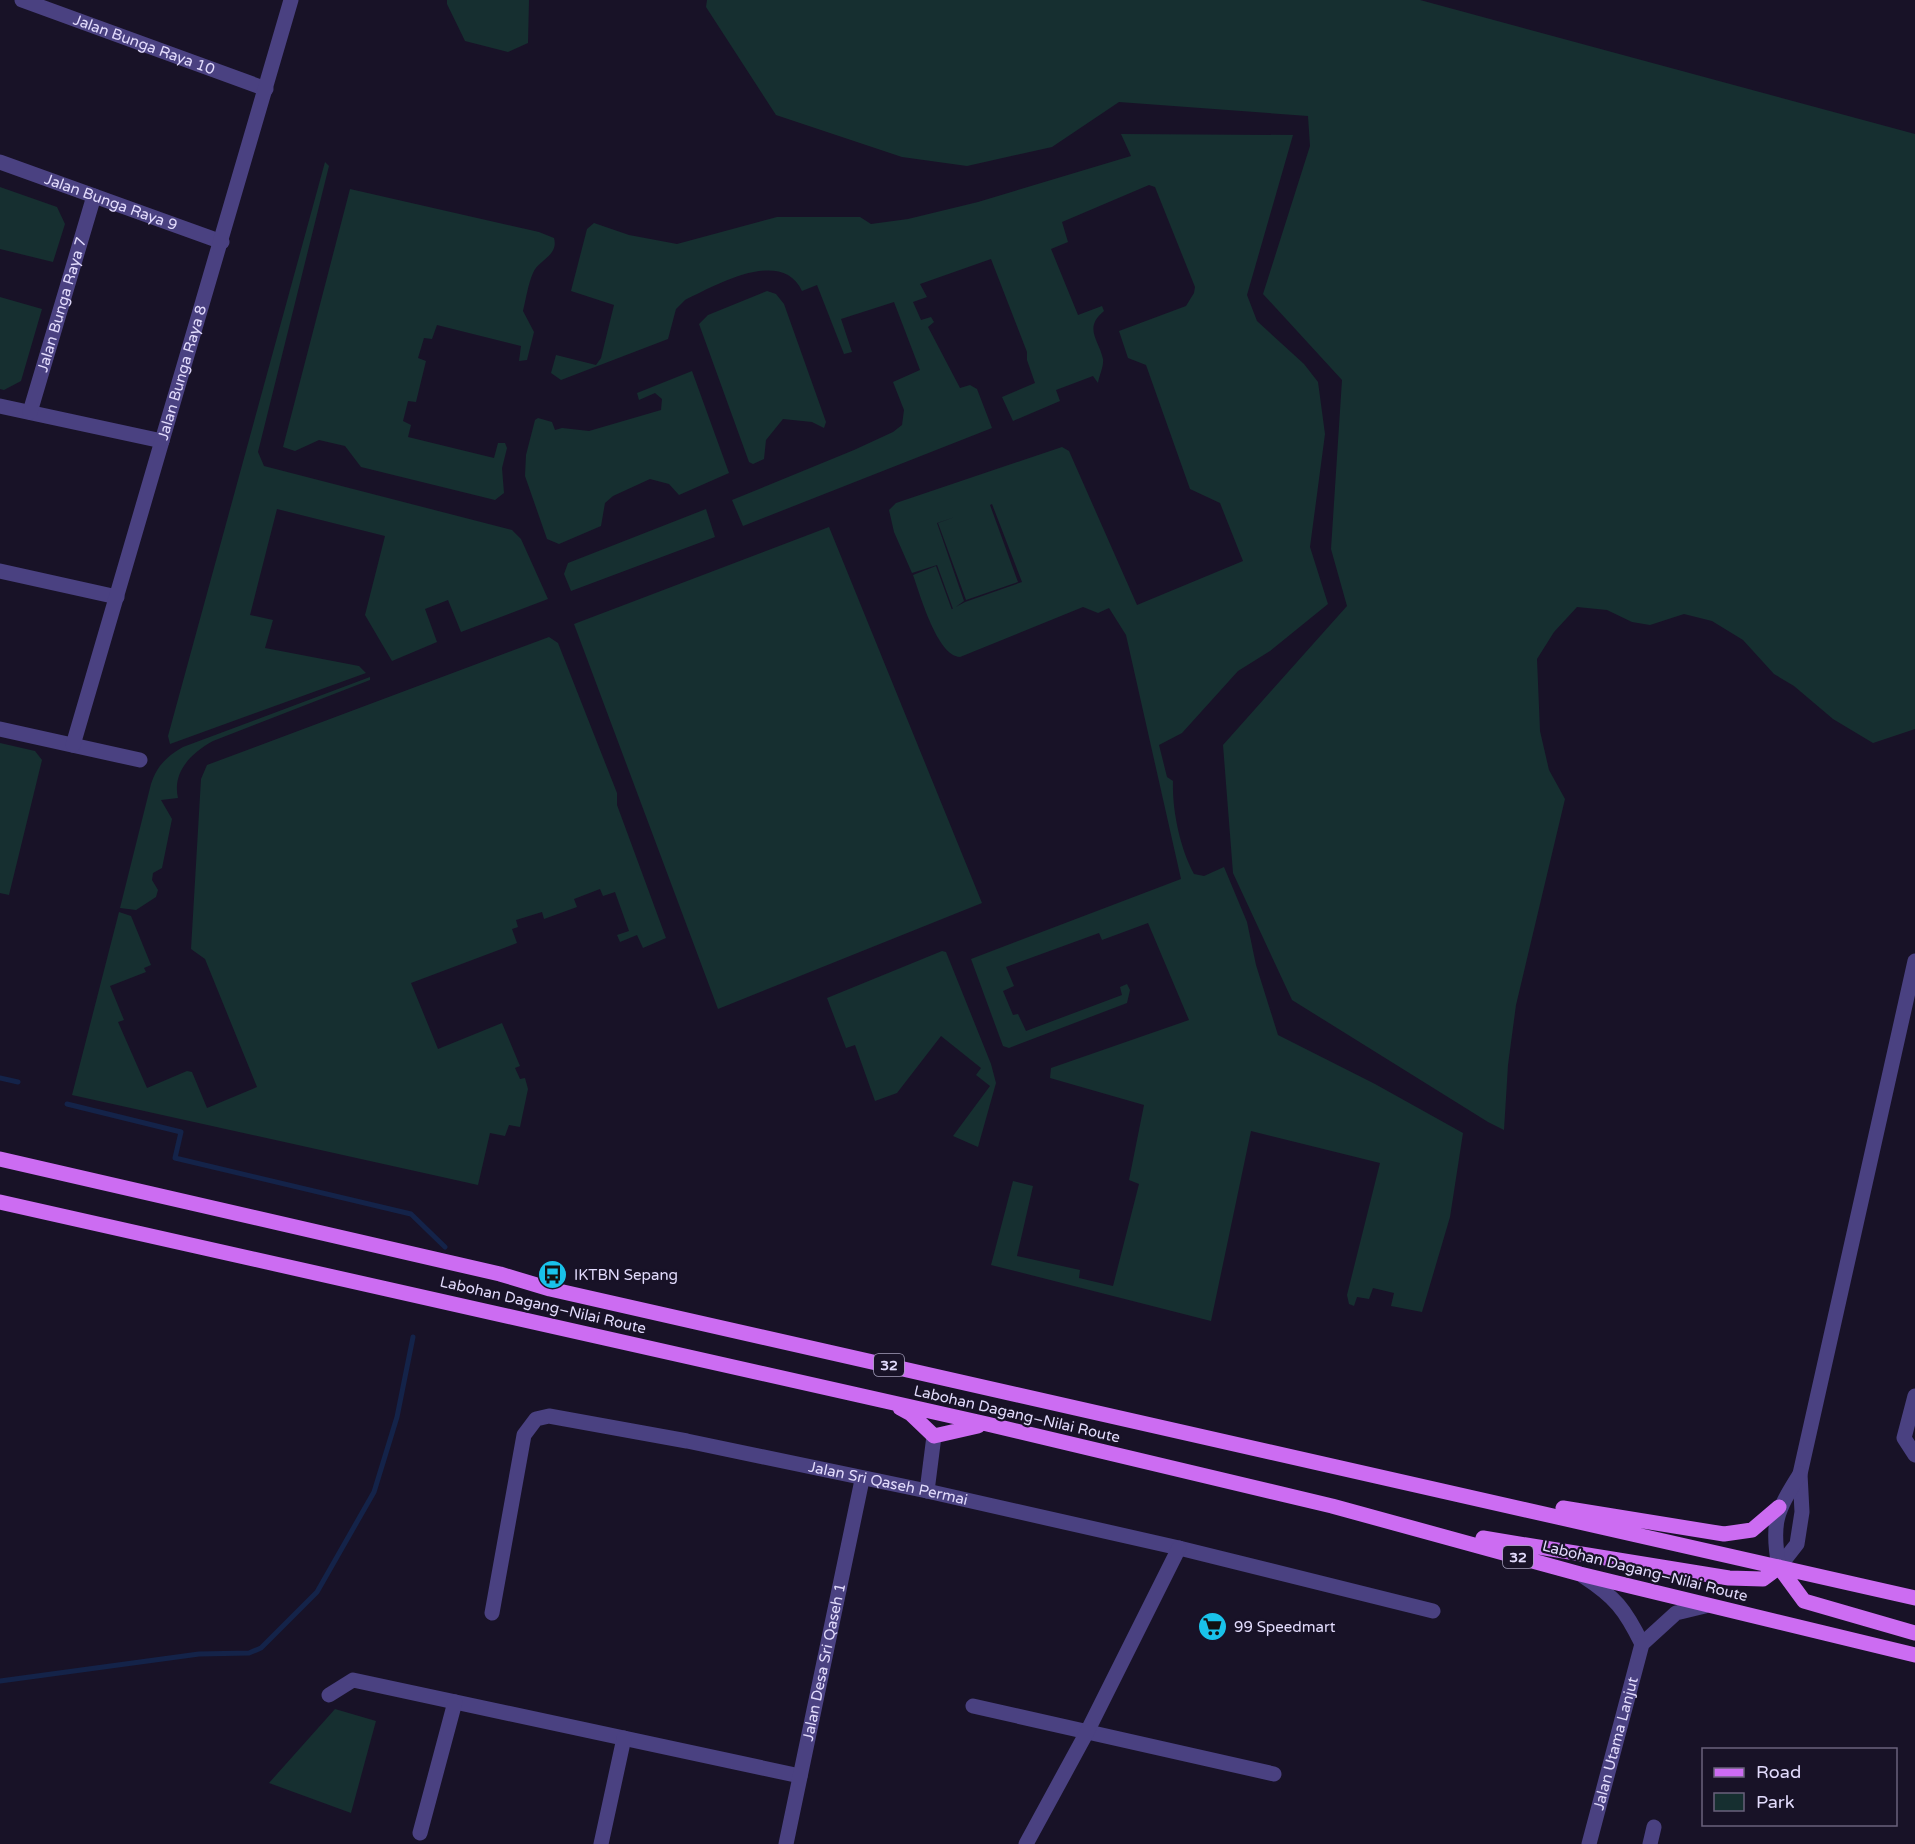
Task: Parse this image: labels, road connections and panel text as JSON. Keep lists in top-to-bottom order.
{
  "streets": {
    "main road": ["Labohan Dagang–Nilai Route", "32"],
    "street": [
      "Jalan Bunga Raya 10",
      "Jalan Bunga Raya 9",
      "Jalan Bunga Raya 7",
      "Jalan Bunga Raya 8",
      "Jalan Sri Qaseh Permai",
      "Jalan Desa Sri Qaseh 1",
      "Jalan Utama Lanjut"
    ]
  },
  "crossings": [
    ["Jalan Bunga Raya 10", "Jalan Bunga Raya 8"],
    ["Jalan Bunga Raya 9", "Jalan Bunga Raya 7"],
    ["Jalan Bunga Raya 9", "Jalan Bunga Raya 8"],
    ["Jalan Sri Qaseh Permai", "Jalan Desa Sri Qaseh 1"]
  ],
  "places": {
    "bus stop": ["IKTBN Sepang"],
    "supermarket": ["99 Speedmart"]
  },
  "legend": ["Road", "Park"]
}
